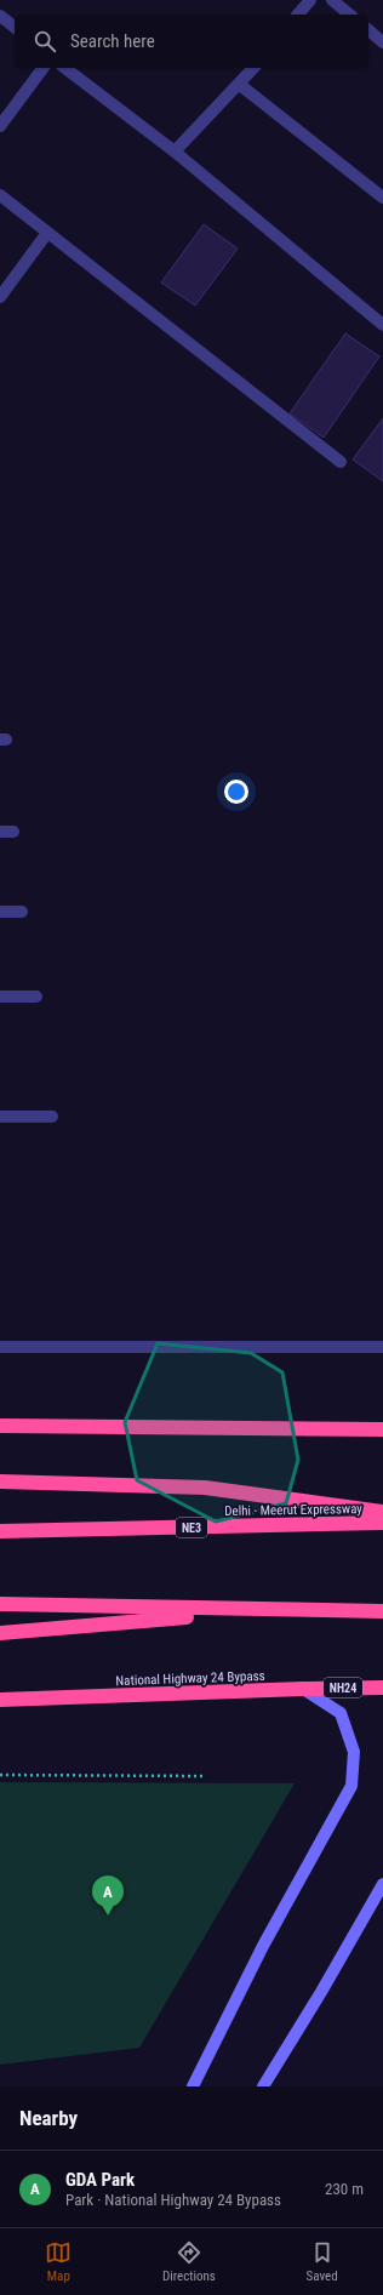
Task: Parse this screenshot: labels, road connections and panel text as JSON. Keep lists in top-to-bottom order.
{
  "streets": {
    "highway": [
      "Delhi - Meerut Expressway",
      "NE3",
      "National Highway 24 Bypass",
      "NH24"
    ]
  },
  "page": {
    "search": "Search here",
    "pins": "A",
    "heading": "Nearby",
    "list": [
      {
        "mark": "A",
        "name": "GDA Park",
        "note": "Park · National Highway 24 Bypass",
        "value": "230 m"
      }
    ],
    "nav": ["Map", "Directions", "Saved"]
  }
}
